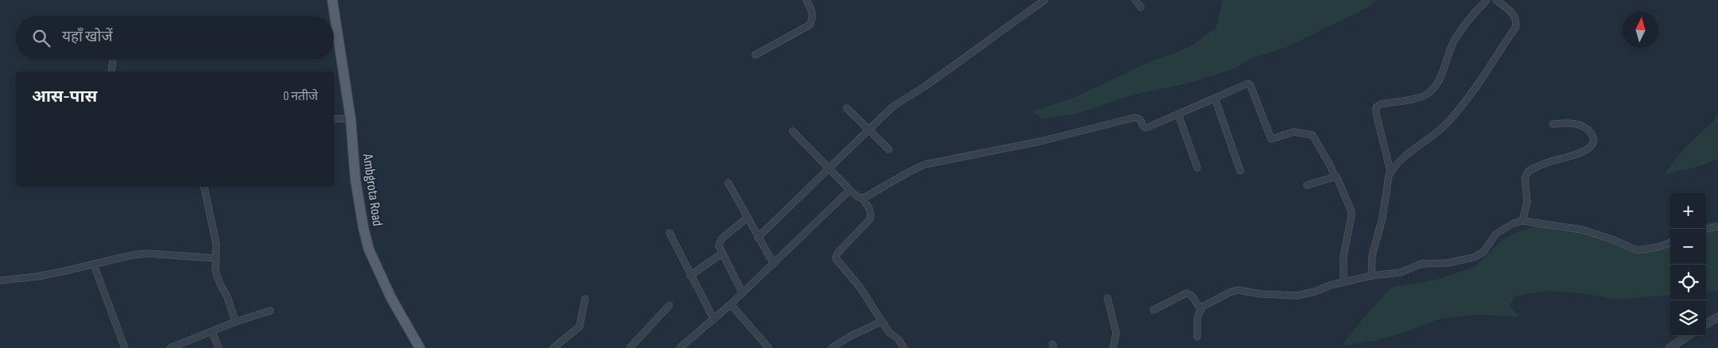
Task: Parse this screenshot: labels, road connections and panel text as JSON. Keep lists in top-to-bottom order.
{
  "streets": {
    "main road": ["Ambgrota Road"]
  },
  "north": "top",
  "page": {
    "search": "यहाँ खोजें",
    "heading": ["आस-पास", "0 नतीजे"],
    "map_buttons": ["+", "−"]
  }
}
